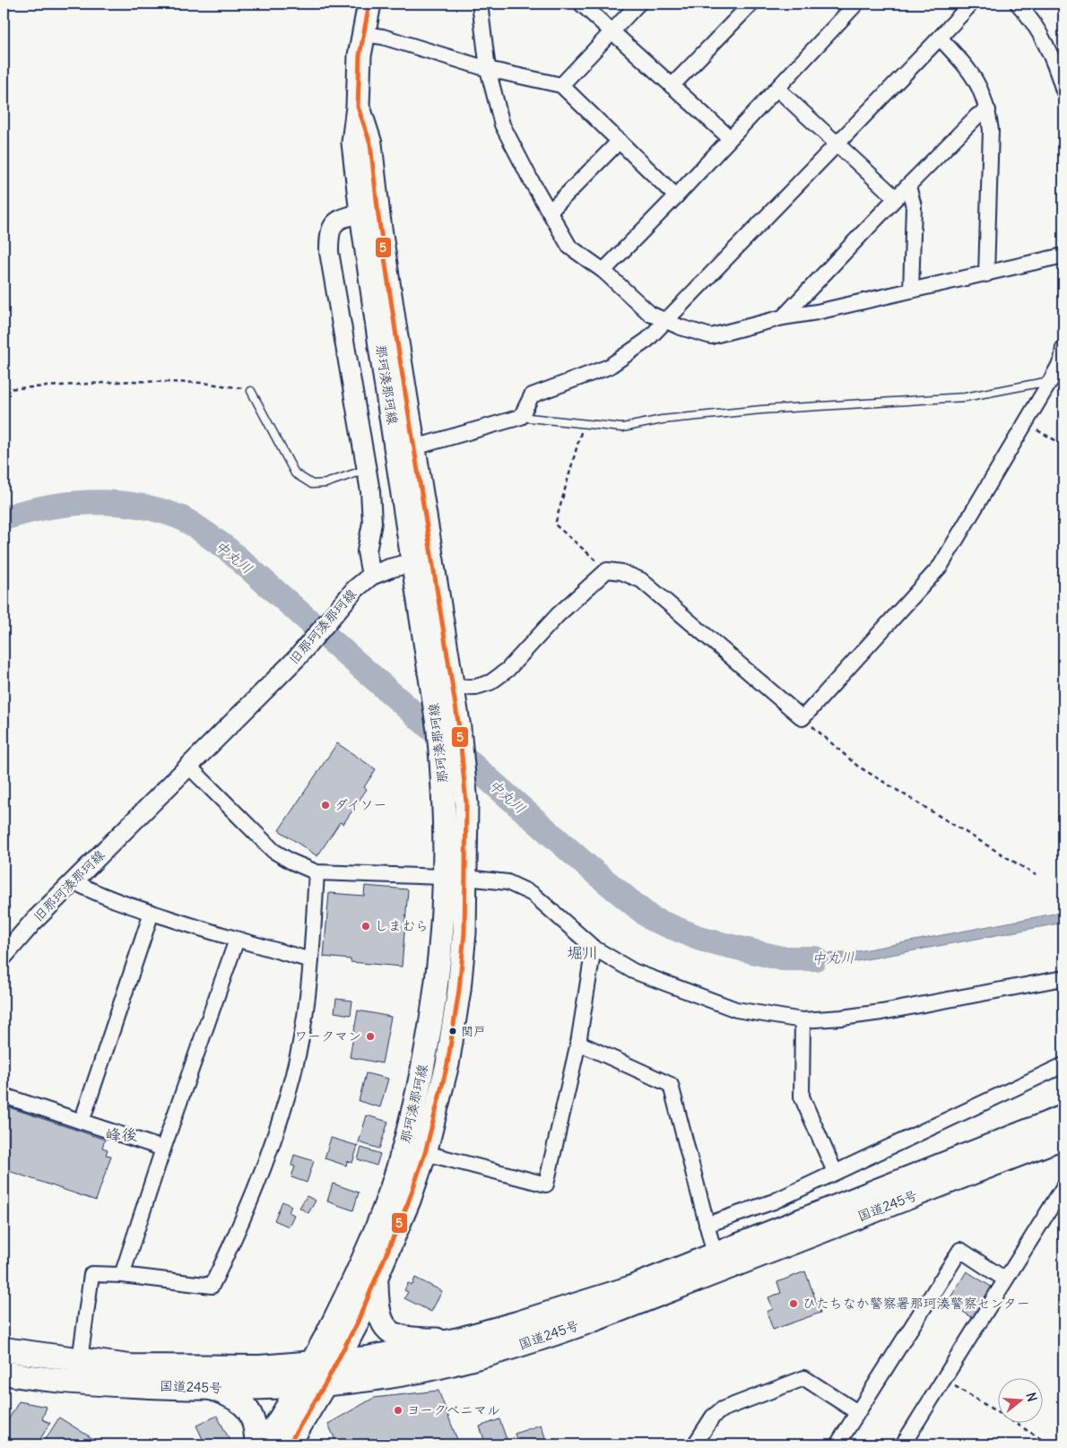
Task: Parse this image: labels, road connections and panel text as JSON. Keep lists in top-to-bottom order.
{
  "streets": {
    "highway": ["国道245号"],
    "main road": ["那珂湊那珂線"],
    "street": ["旧那珂湊那珂線"]
  },
  "crossings": [
    ["那珂湊那珂線", "旧那珂湊那珂線"],
    ["那珂湊那珂線", "国道245号"]
  ],
  "districts": ["堀川", "峰後"],
  "water": ["中丸川"],
  "places": [
    "ダイソー",
    "しまむら",
    "関戸",
    "ワークマン",
    "ひたちなか警察署那珂湊警察センター",
    "ヨークベニマル"
  ],
  "lines": ["transit line 5"],
  "north": "right"
}
